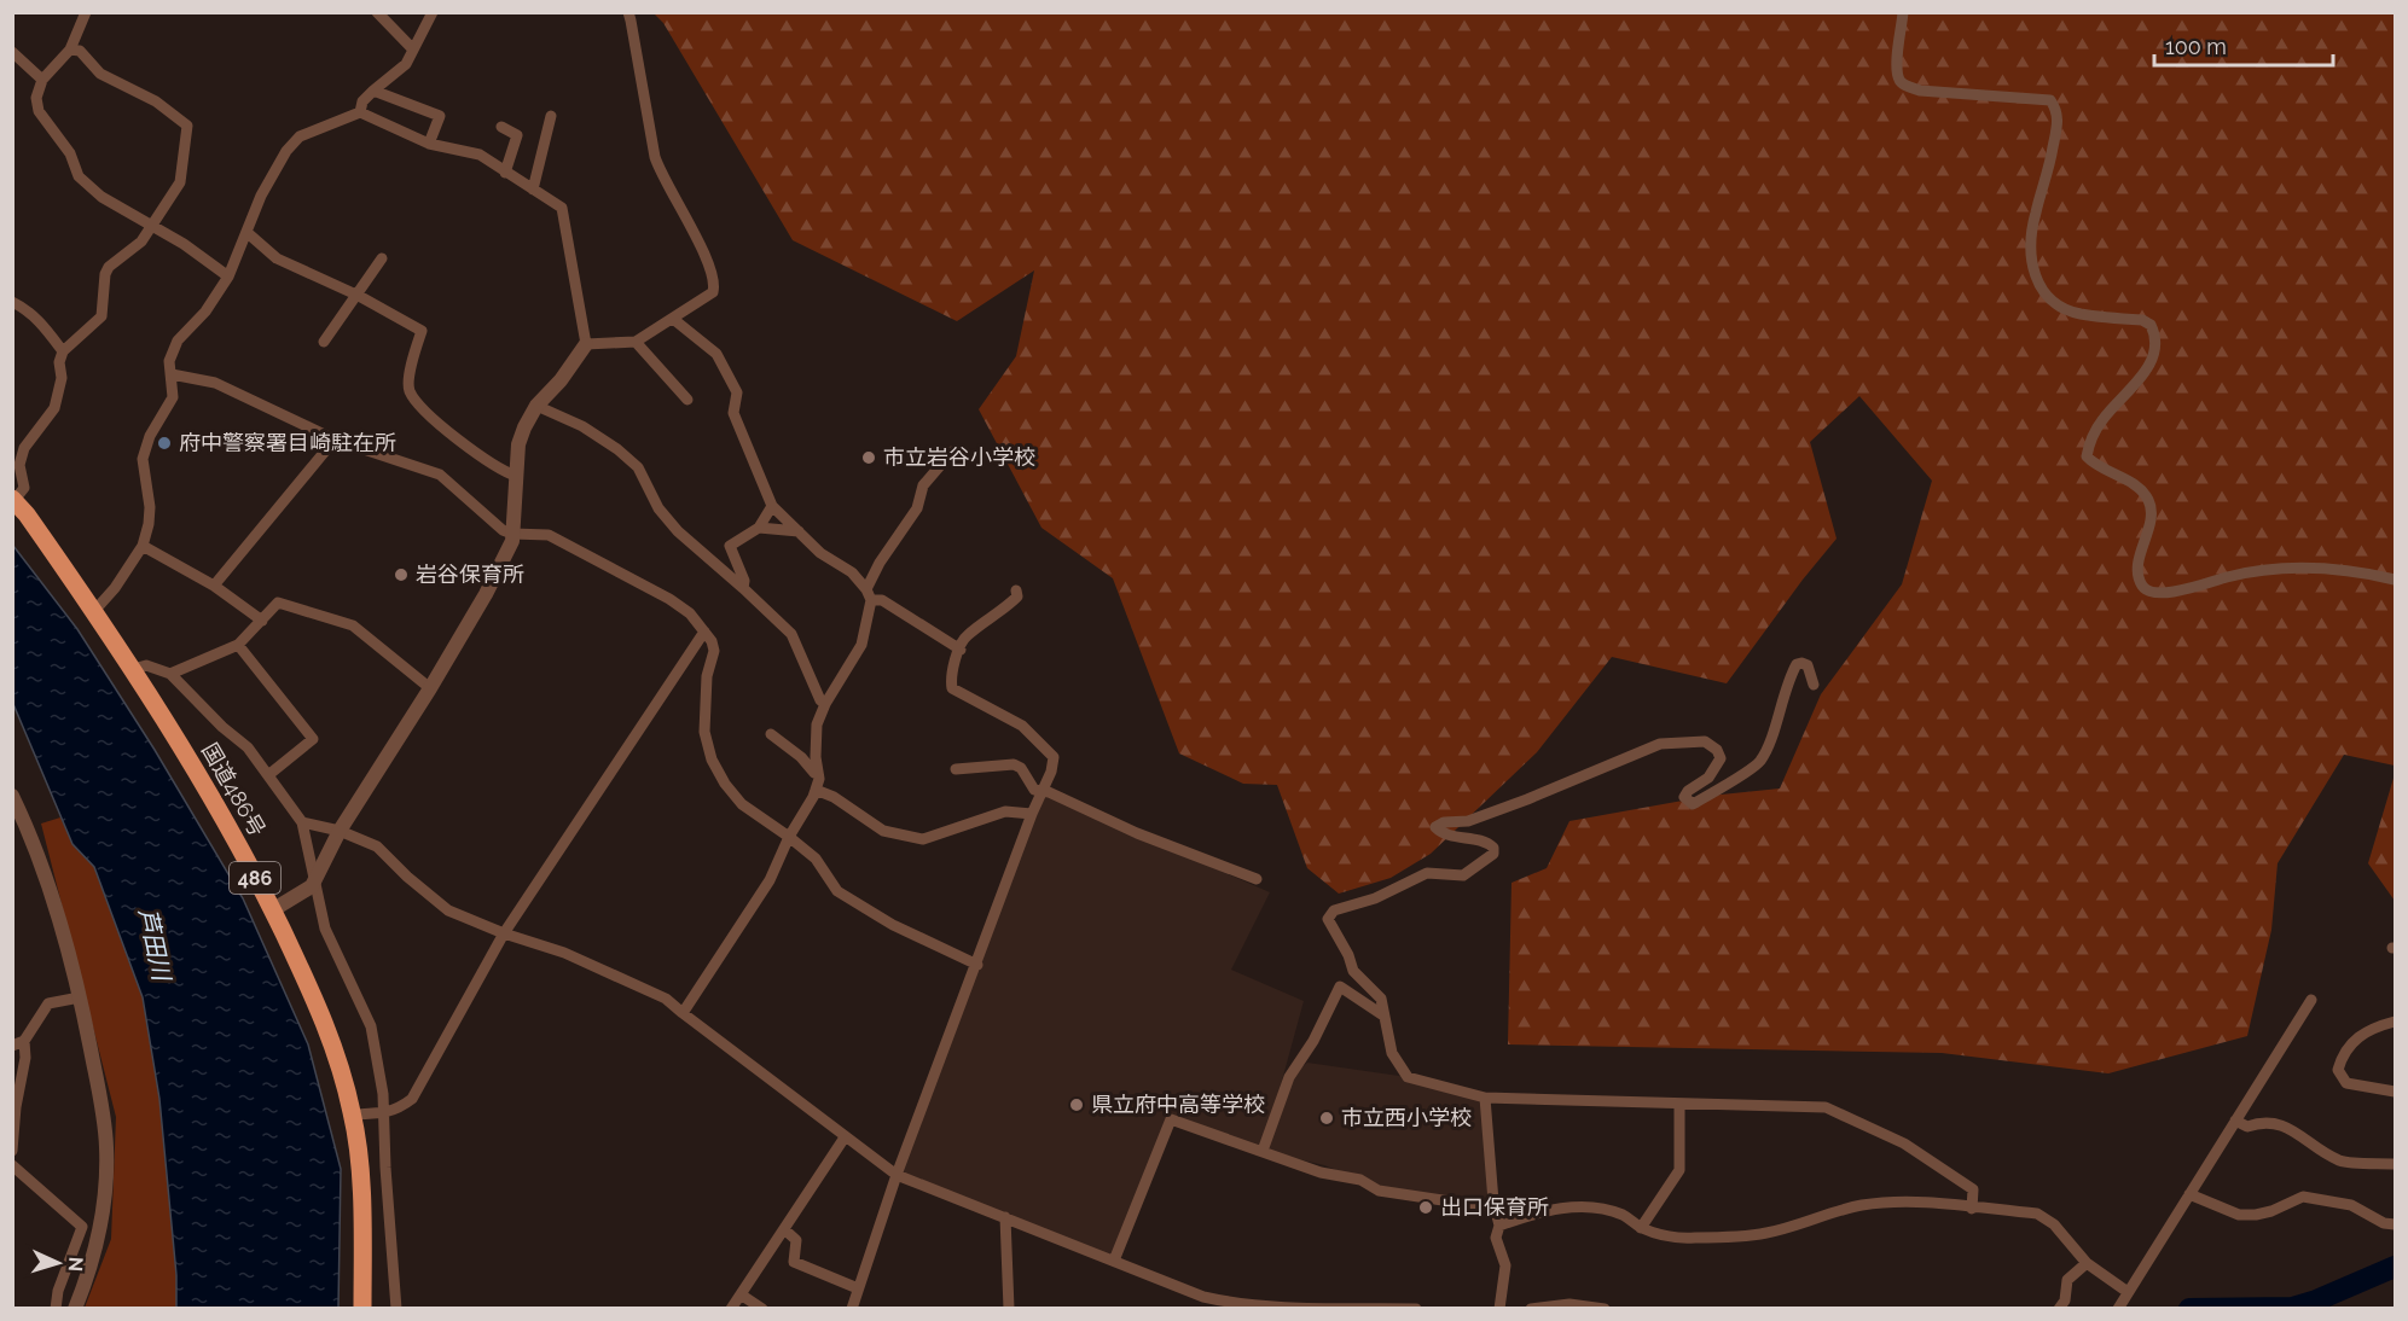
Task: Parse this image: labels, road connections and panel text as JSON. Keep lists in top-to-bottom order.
{
  "streets": {
    "highway": ["国道486号", "486"]
  },
  "water": ["芦田川"],
  "places": [
    "府中警察署目崎駐在所",
    "市立岩谷小学校",
    "岩谷保育所",
    "県立府中高等学校",
    "市立西小学校",
    "出口保育所"
  ],
  "scale_bar": "100 m",
  "north": "right"
}
